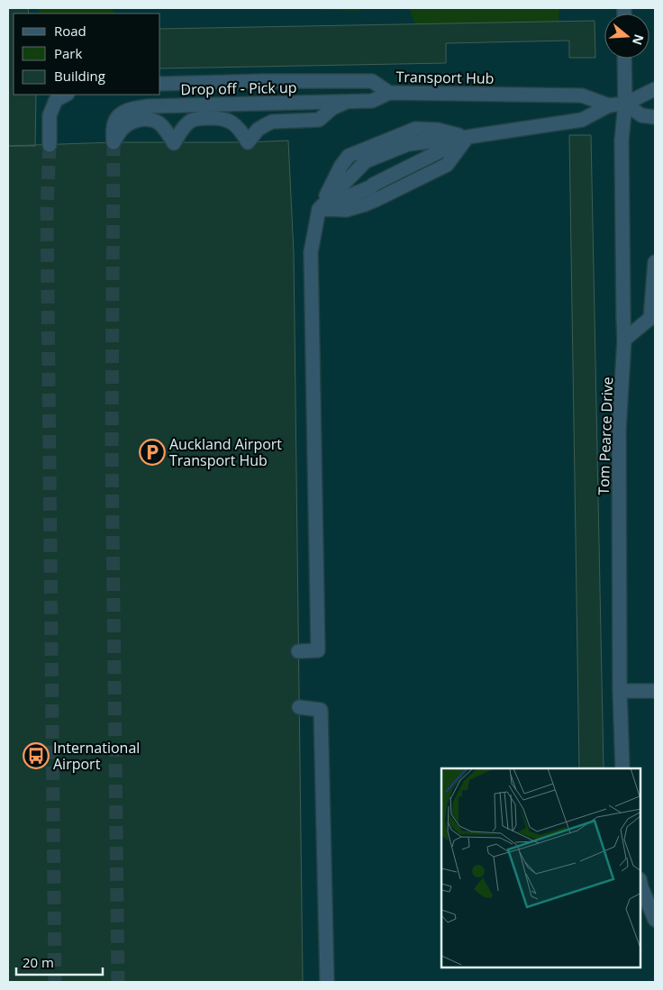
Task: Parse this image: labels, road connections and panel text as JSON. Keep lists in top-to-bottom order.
{
  "streets": {
    "street": ["Transport Hub", "Drop off - Pick up", "Tom Pearce Drive"]
  },
  "crossings": [
    ["Transport Hub", "Drop off - Pick up"],
    ["Transport Hub", "Tom Pearce Drive"]
  ],
  "places": {
    "parking": ["Auckland Airport Transport Hub"],
    "bus stop": ["International Airport"]
  },
  "legend": ["Road", "Park", "Building"],
  "scale_bar": "20 m",
  "north": "right"
}
